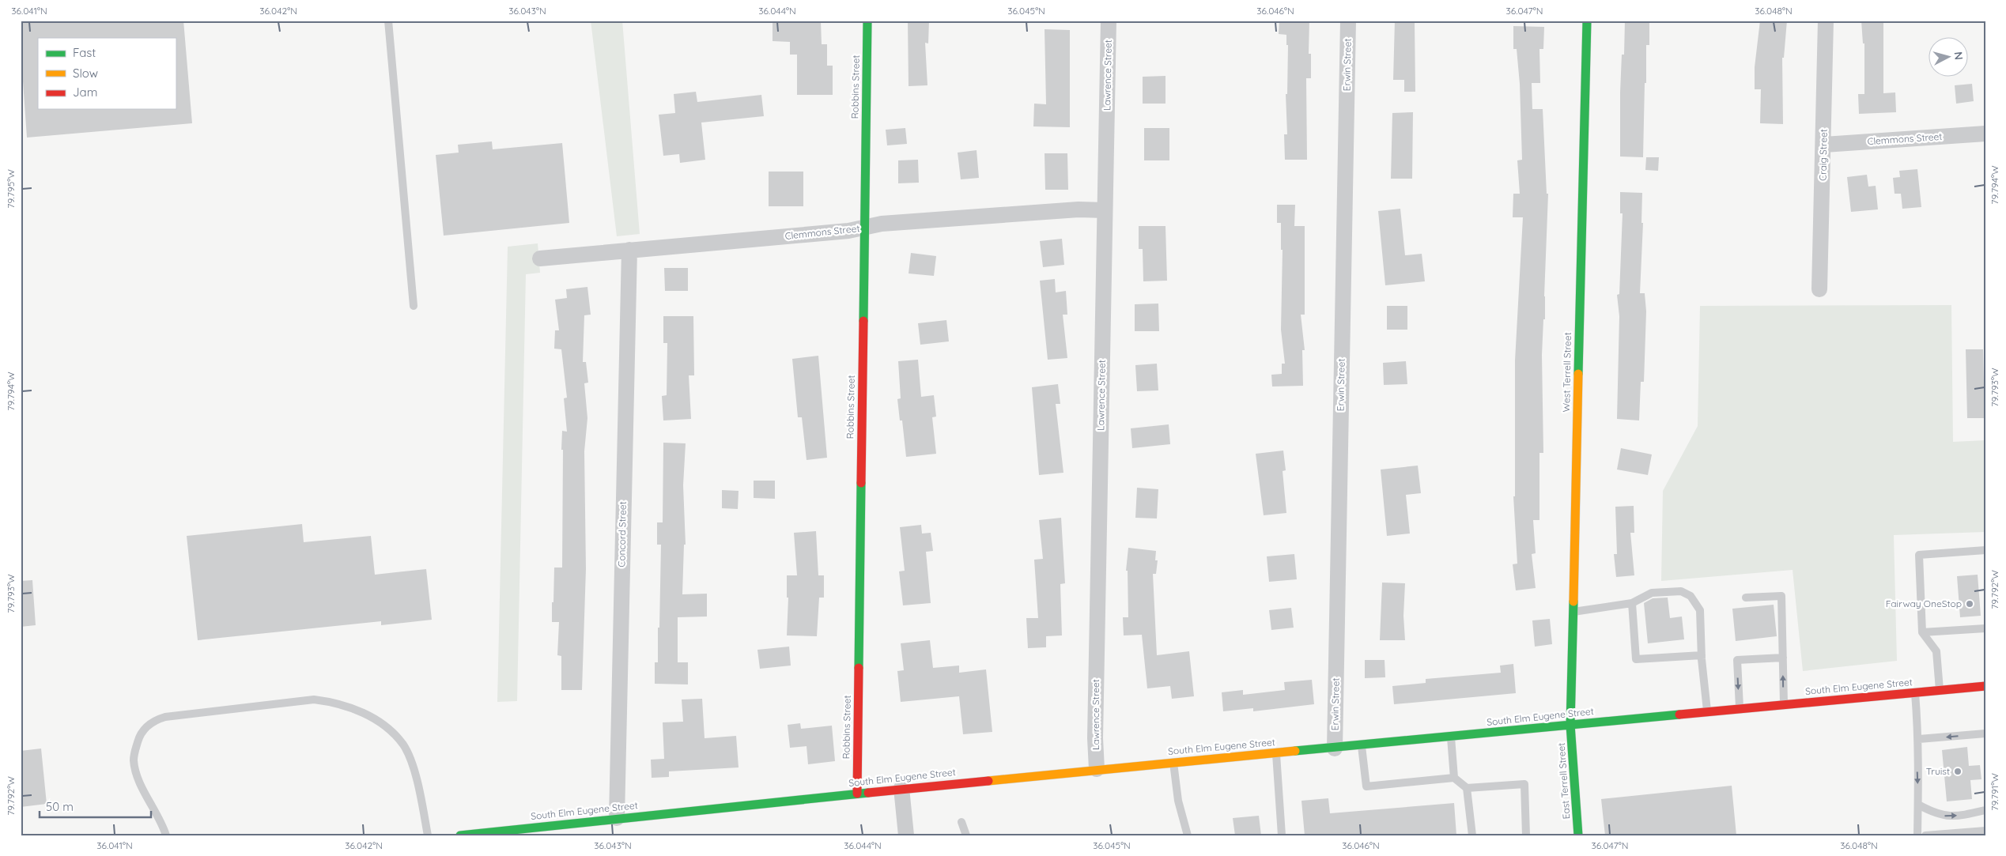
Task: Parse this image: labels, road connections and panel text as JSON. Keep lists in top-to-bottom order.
{
  "streets": {
    "street": [
      "Erwin Street",
      "Lawrence Street",
      "Robbins Street",
      "Clemmons Street",
      "Craig Street",
      "West Terrell Street",
      "Concord Street",
      "South Elm Eugene Street",
      "East Terrell Street"
    ]
  },
  "crossings": [
    ["Erwin Street", "South Elm Eugene Street"],
    ["Lawrence Street", "Clemmons Street"],
    ["Lawrence Street", "South Elm Eugene Street"],
    ["Robbins Street", "Clemmons Street"],
    ["Robbins Street", "South Elm Eugene Street"],
    ["Clemmons Street", "Craig Street"],
    ["Clemmons Street", "Concord Street"],
    ["West Terrell Street", "South Elm Eugene Street"],
    ["West Terrell Street", "East Terrell Street"],
    ["Concord Street", "South Elm Eugene Street"],
    ["South Elm Eugene Street", "East Terrell Street"]
  ],
  "places": ["Fairway OneStop", "Truist"],
  "legend": ["Fast", "Slow", "Jam"],
  "scale_bar": "50 m",
  "north": "right",
  "coordinates": [
    "36.041°N",
    "36.042°N",
    "36.043°N",
    "36.044°N",
    "36.045°N",
    "36.046°N",
    "36.047°N",
    "36.048°N",
    "79.794°W",
    "79.795°W",
    "79.793°W",
    "79.792°W",
    "79.791°W"
  ]
}
